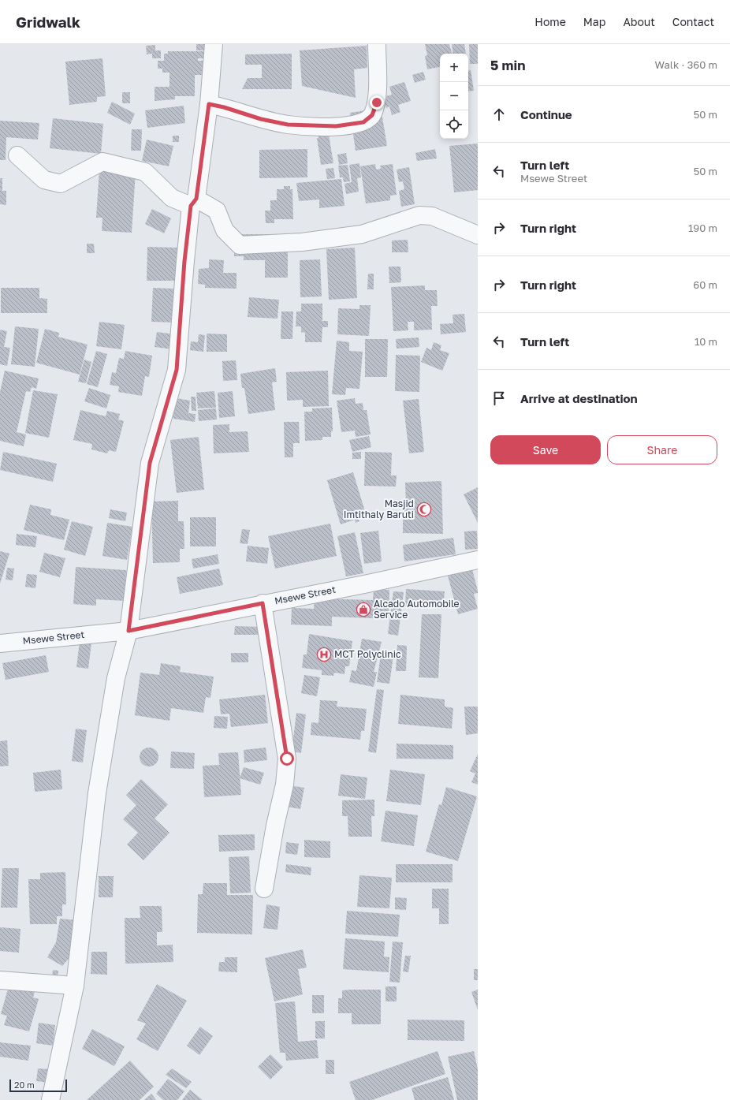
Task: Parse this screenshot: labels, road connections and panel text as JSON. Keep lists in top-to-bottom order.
{
  "streets": {
    "street": ["Msewe Street"]
  },
  "places": {
    "mosque": ["Masjid Imtithaly Baruti"],
    "shop": ["Alcado Automobile Service"],
    "hospital": ["MCT Polyclinic"]
  },
  "scale_bar": "20 m",
  "page": {
    "header": "Gridwalk",
    "nav": [
      "Home",
      "Map",
      "About",
      "Contact"
    ],
    "heading": ["5 min", "Walk · 360 m"],
    "map_buttons": ["+", "−"],
    "list": [
      ["Continue", "50 m"],
      ["Turn left", "Msewe Street", "50 m"],
      ["Turn right", "190 m"],
      ["Turn right", "60 m"],
      ["Turn left", "10 m"],
      "Arrive at destination"
    ],
    "buttons": ["Save", "Share"],
    "scale": "20 m"
  }
}
